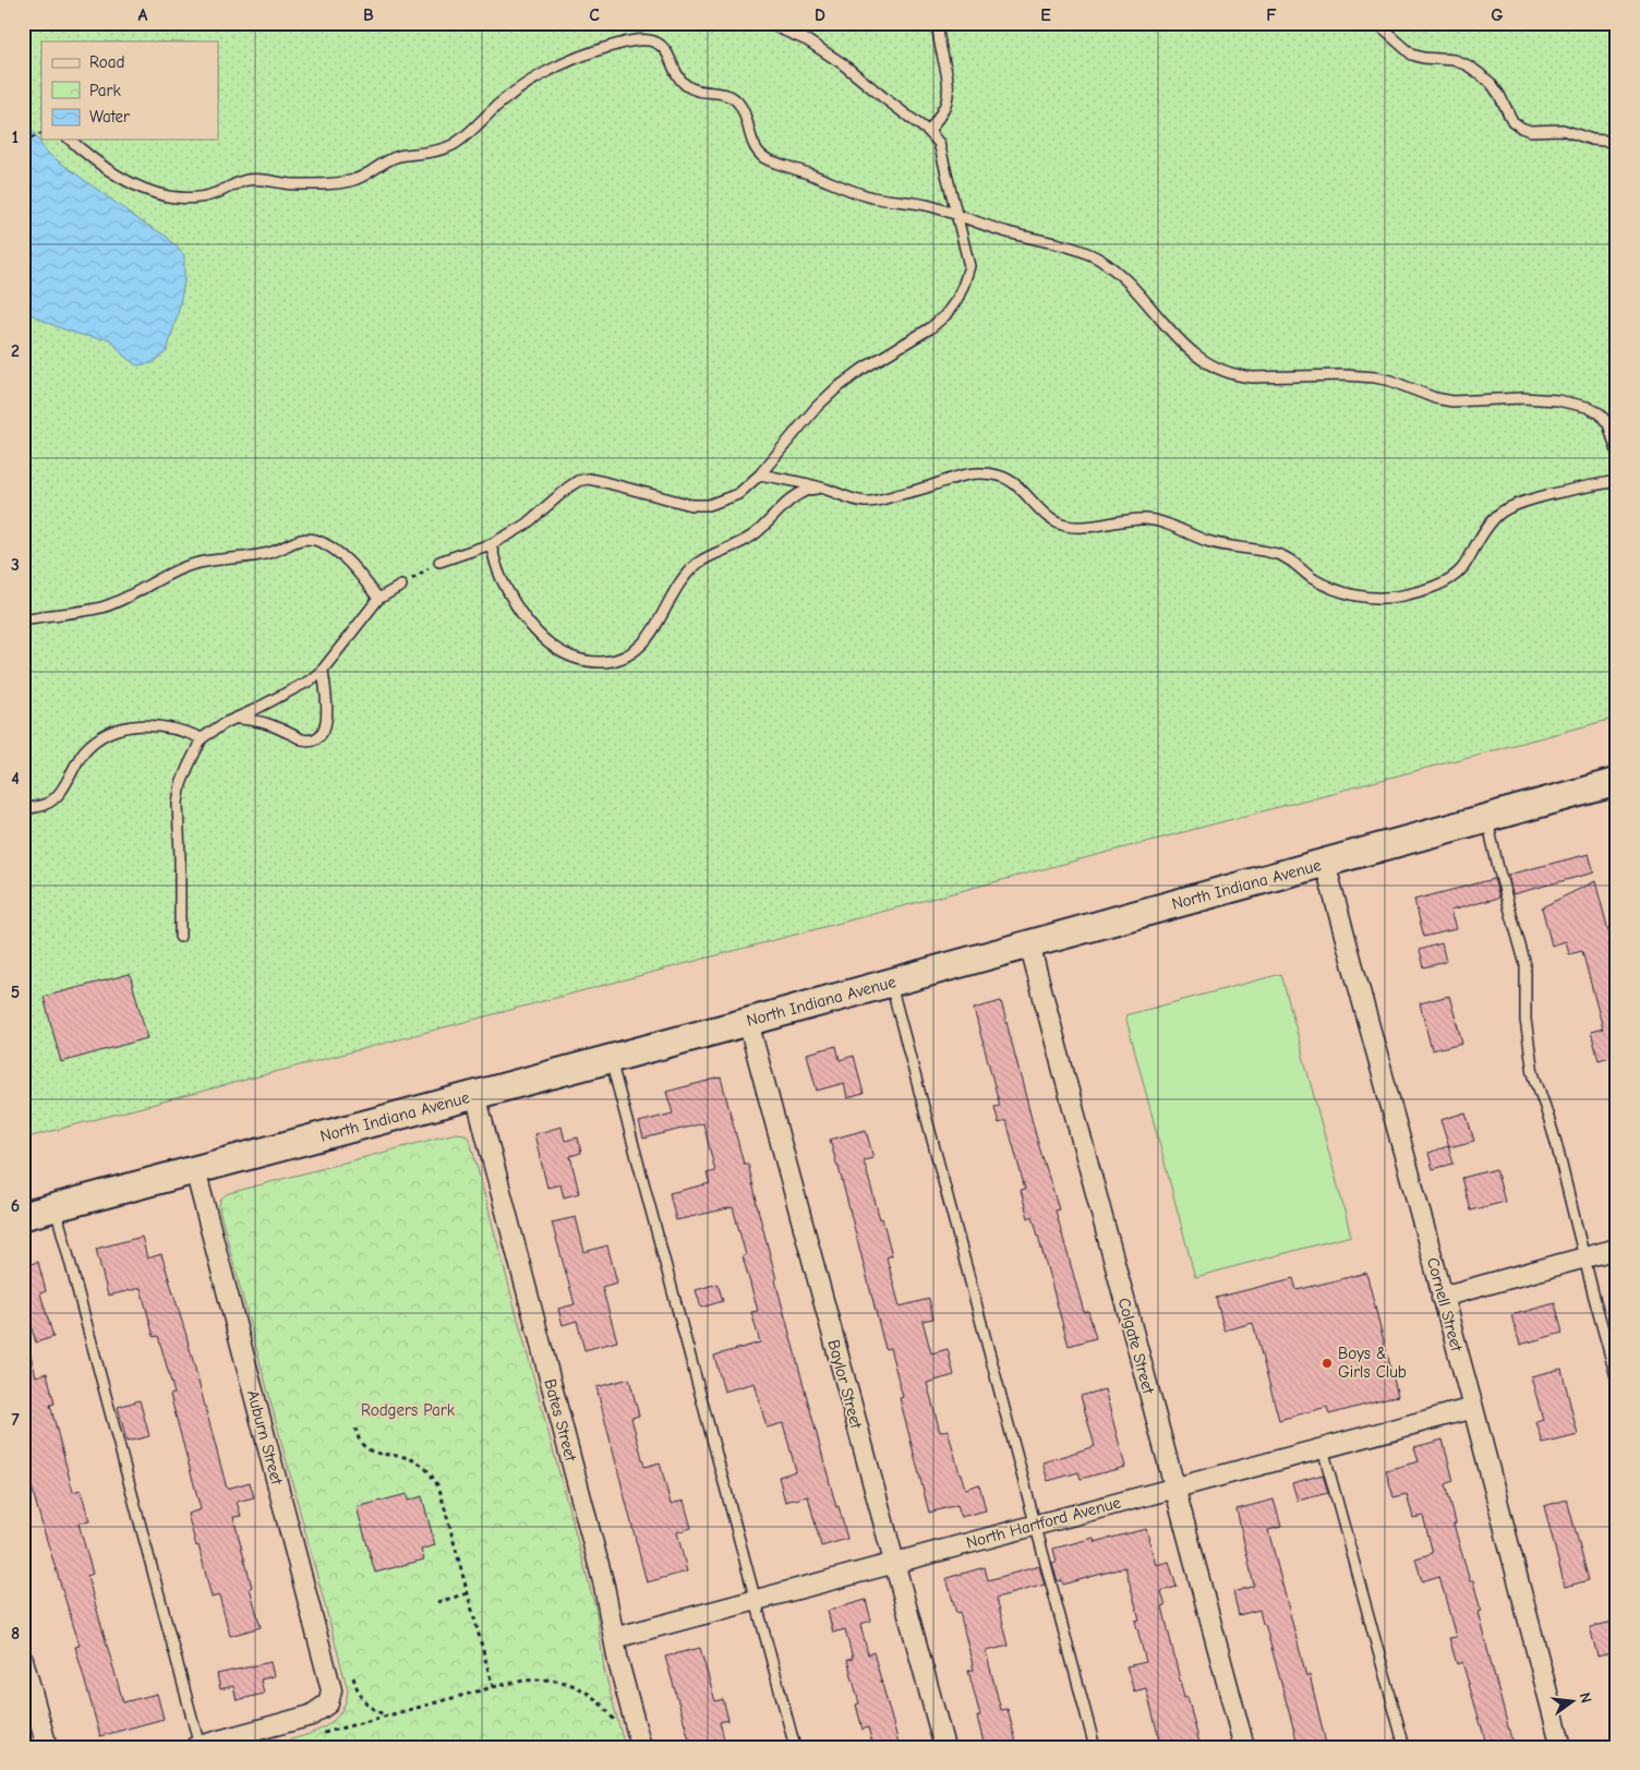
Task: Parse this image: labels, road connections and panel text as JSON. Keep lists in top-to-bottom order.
{
  "streets": {
    "main road": ["North Indiana Avenue"],
    "street": [
      "Cornell Street",
      "Colgate Street",
      "Baylor Street",
      "Bates Street",
      "Auburn Street",
      "North Hartford Avenue"
    ]
  },
  "crossings": [
    ["North Indiana Avenue", "Cornell Street"],
    ["North Indiana Avenue", "Colgate Street"],
    ["North Indiana Avenue", "Baylor Street"],
    ["North Indiana Avenue", "Bates Street"],
    ["North Indiana Avenue", "Auburn Street"],
    ["Cornell Street", "North Hartford Avenue"],
    ["Colgate Street", "North Hartford Avenue"],
    ["Baylor Street", "North Hartford Avenue"],
    ["Bates Street", "North Hartford Avenue"]
  ],
  "parks": ["Rodgers Park"],
  "places": ["Boys & Girls Club"],
  "legend": ["Road", "Park", "Water"],
  "north": "right",
  "grid": {
    "columns": [
      "A",
      "B",
      "C",
      "D",
      "E",
      "F",
      "G"
    ],
    "rows": [
      "1",
      "2",
      "3",
      "4",
      "5",
      "6",
      "7",
      "8"
    ]
  }
}
